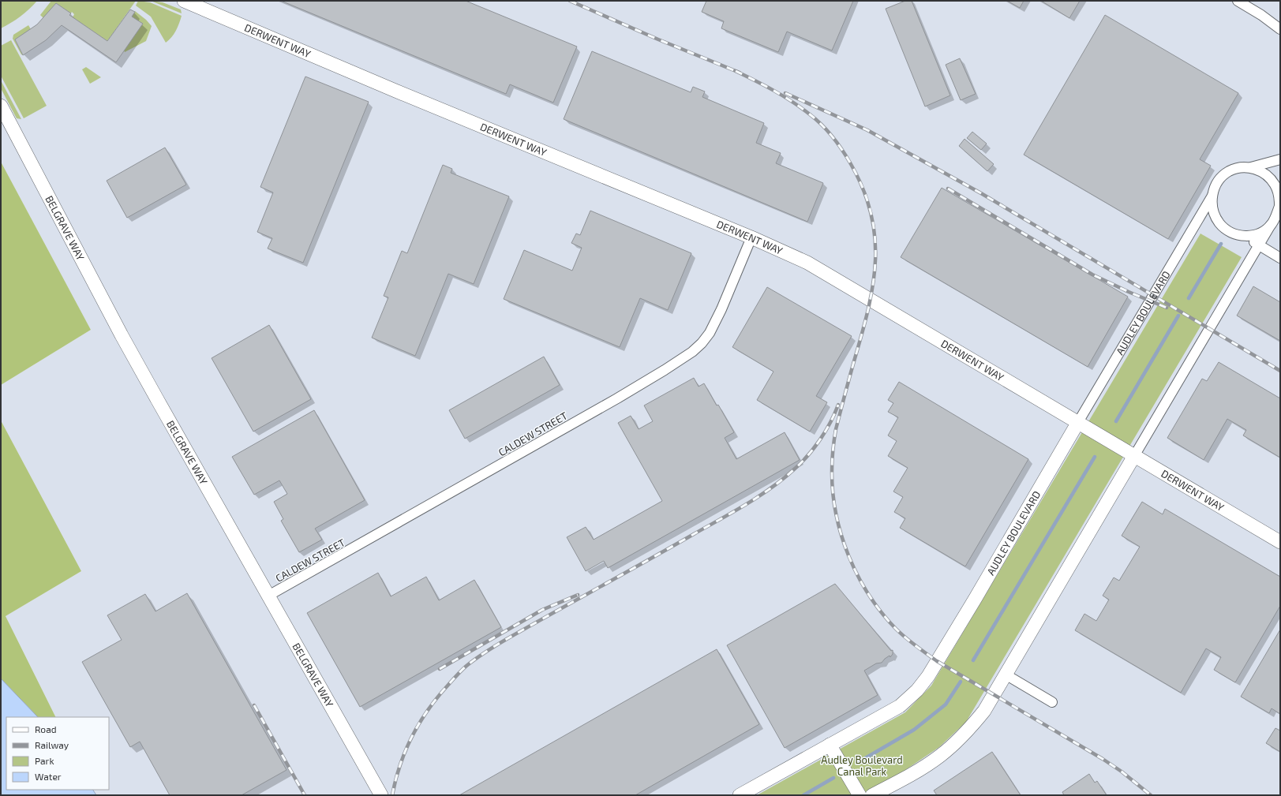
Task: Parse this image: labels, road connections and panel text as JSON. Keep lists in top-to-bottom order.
{
  "streets": {
    "street": [
      "DERWENT WAY",
      "BELGRAVE WAY",
      "AUDLEY BOULEVARD",
      "CALDEW STREET"
    ]
  },
  "crossings": [
    ["DERWENT WAY", "AUDLEY BOULEVARD"],
    ["DERWENT WAY", "CALDEW STREET"],
    ["BELGRAVE WAY", "CALDEW STREET"]
  ],
  "parks": ["Audley Boulevard Canal Park"],
  "legend": [
    "Road",
    "Railway",
    "Park",
    "Water"
  ]
}
